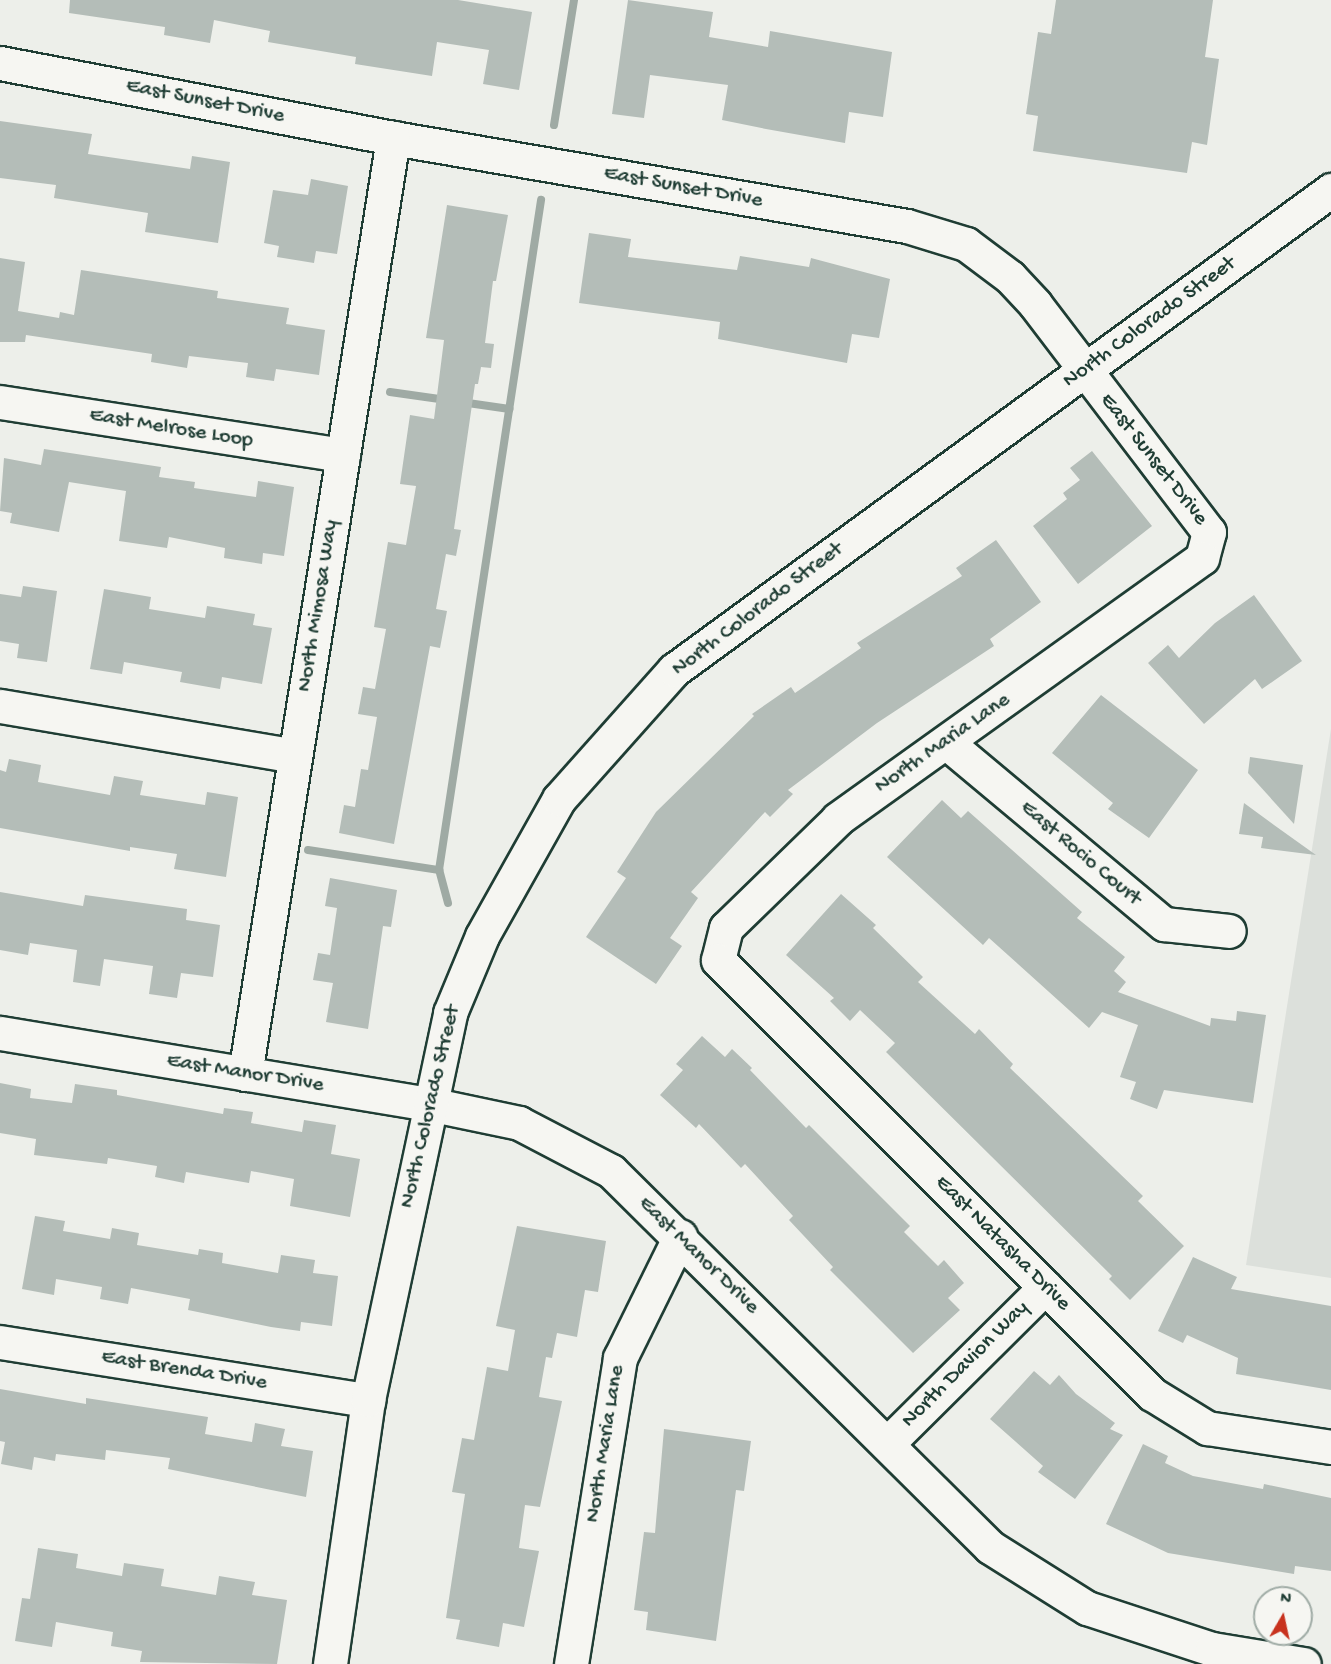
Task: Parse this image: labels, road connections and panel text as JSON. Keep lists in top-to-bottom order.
{
  "streets": {
    "street": [
      "East Sunset Drive",
      "North Colorado Street",
      "East Melrose Loop",
      "North Mimosa Way",
      "North Maria Lane",
      "East Rocio Court",
      "East Manor Drive",
      "East Natasha Drive",
      "North Davion Way",
      "East Brenda Drive"
    ]
  },
  "crossings": [
    ["East Sunset Drive", "North Colorado Street"],
    ["East Sunset Drive", "North Mimosa Way"],
    ["East Sunset Drive", "North Maria Lane"],
    ["North Colorado Street", "East Manor Drive"],
    ["North Colorado Street", "East Brenda Drive"],
    ["East Melrose Loop", "North Mimosa Way"],
    ["North Mimosa Way", "East Manor Drive"],
    ["North Maria Lane", "East Rocio Court"],
    ["North Maria Lane", "East Manor Drive"],
    ["North Maria Lane", "East Natasha Drive"],
    ["East Manor Drive", "North Davion Way"],
    ["East Natasha Drive", "North Davion Way"]
  ],
  "north": "top"
}
